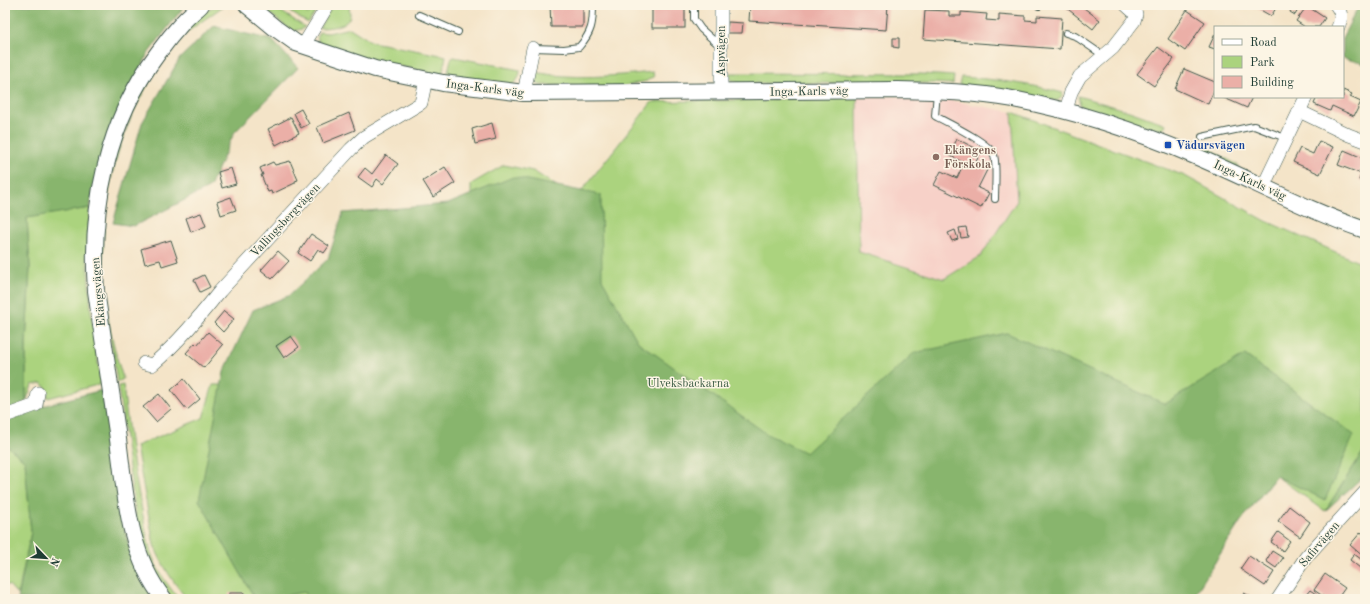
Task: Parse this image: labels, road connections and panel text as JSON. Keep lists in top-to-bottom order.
{
  "streets": {
    "street": [
      "Aspvägen",
      "Inga-Karls väg",
      "Vallingsbergvägen",
      "Ekängsvägen",
      "Safirvägen"
    ]
  },
  "crossings": [
    ["Aspvägen", "Inga-Karls väg"],
    ["Inga-Karls väg", "Vallingsbergvägen"]
  ],
  "parks": ["Ulveksbackarna"],
  "places": {
    "transit": ["Vädursvägen"],
    "other": ["Ekängens Förskola"]
  },
  "legend": ["Road", "Park", "Building"],
  "north": "bottom right"
}
